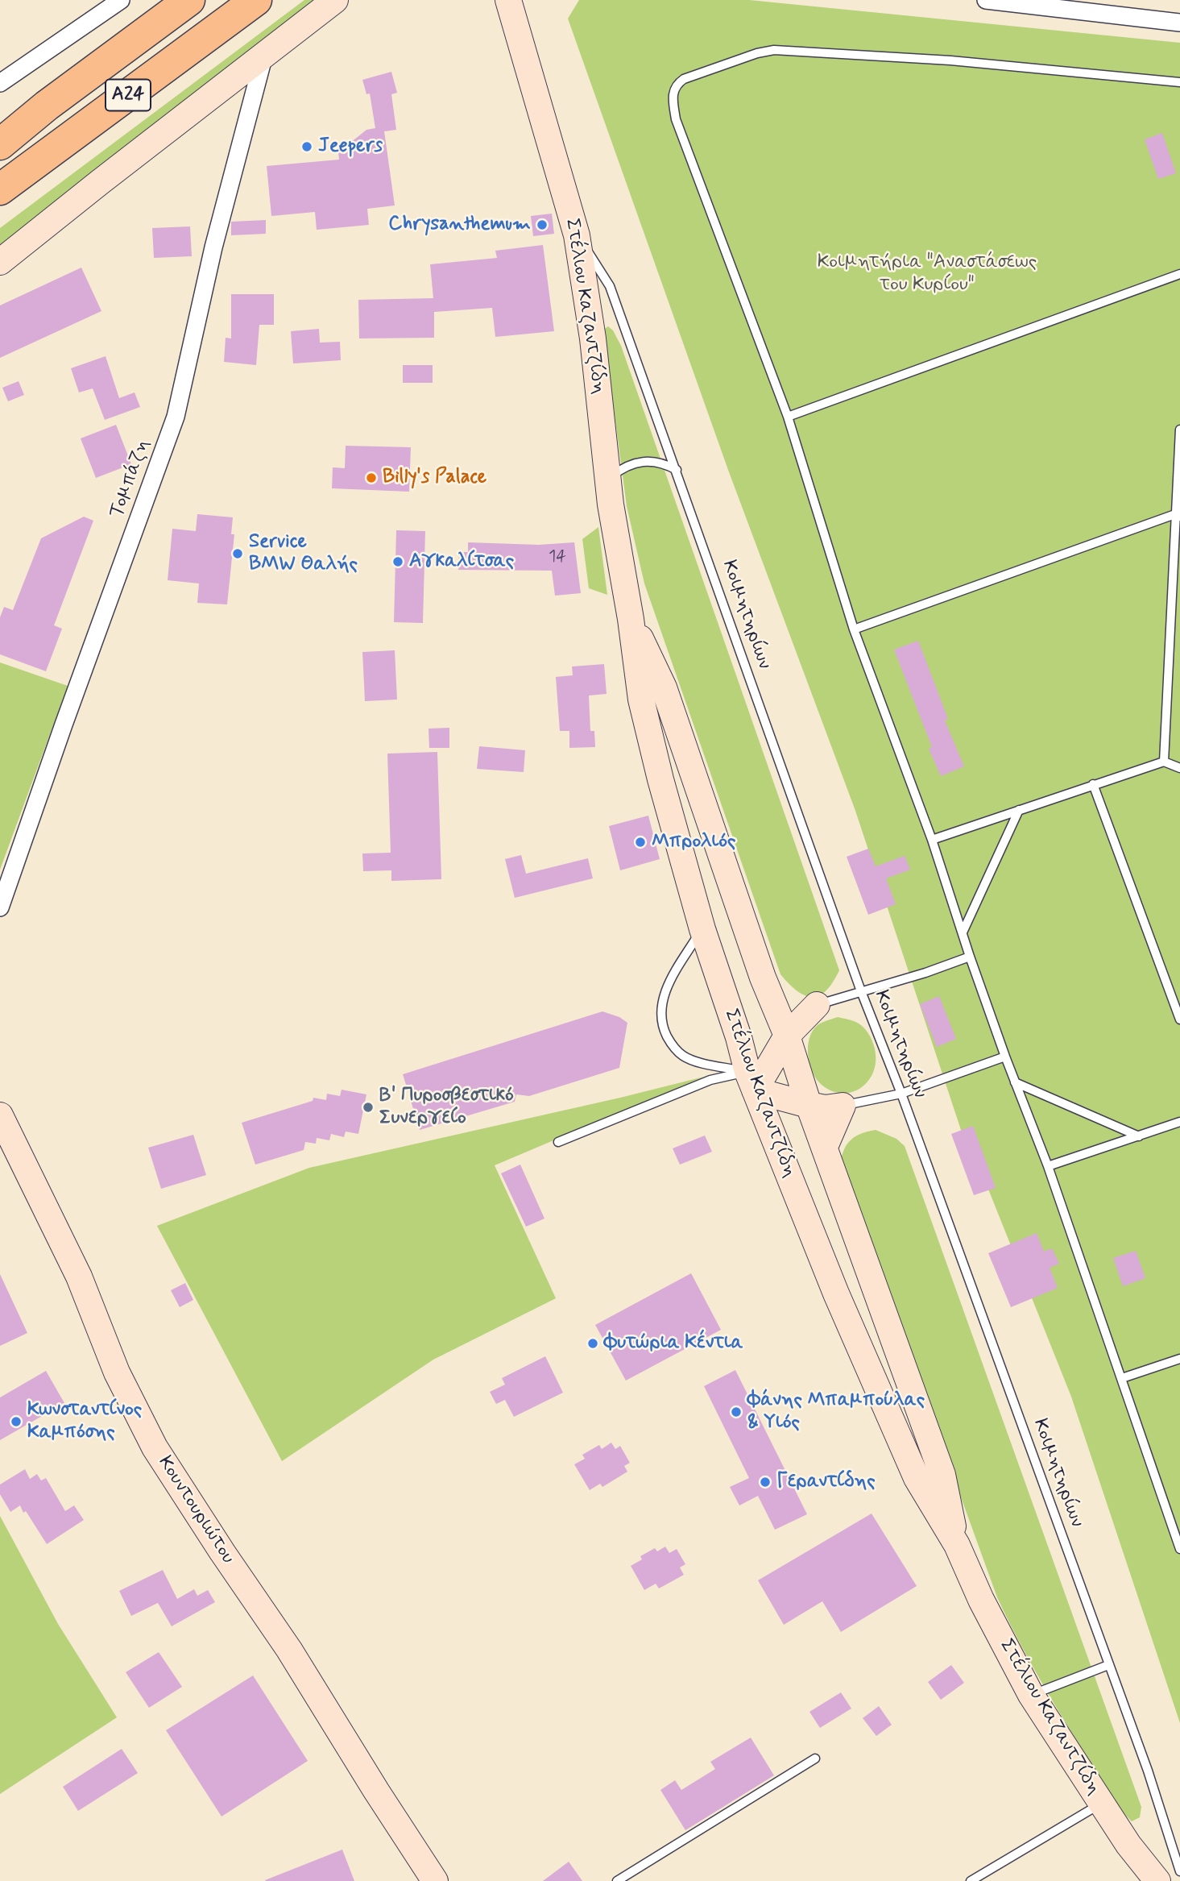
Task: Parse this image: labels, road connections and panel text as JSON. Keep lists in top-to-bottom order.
{
  "streets": {
    "highway": ["Α24"],
    "main road": ["Στέλιου Καζαντζίδη", "Κουντουριώτου"],
    "street": ["Τομπάζη"],
    "lane": ["Κοιμητηρίων"]
  },
  "crossings": [
    ["Στέλιου Καζαντζίδη", "Κοιμητηρίων"]
  ],
  "parks": ["Κοιμητήρια \"Αναστάσεως του Κυρίου\""],
  "places": [
    "Jeepers",
    "Chrysanthemum",
    "Billy's Palace",
    "Service BMW Θαλής",
    "Αγκαλίτσας",
    "Μπρολιός",
    "Β' Πυροσβεστικό Συνεργείο",
    "Φυτώρια Κέντια",
    "Φάνης Μπαμπούλας & Υιός",
    "Κωνσταντίνος Καμπόσης",
    "Γεραντίδης"
  ],
  "house_numbers": ["14"]
}
